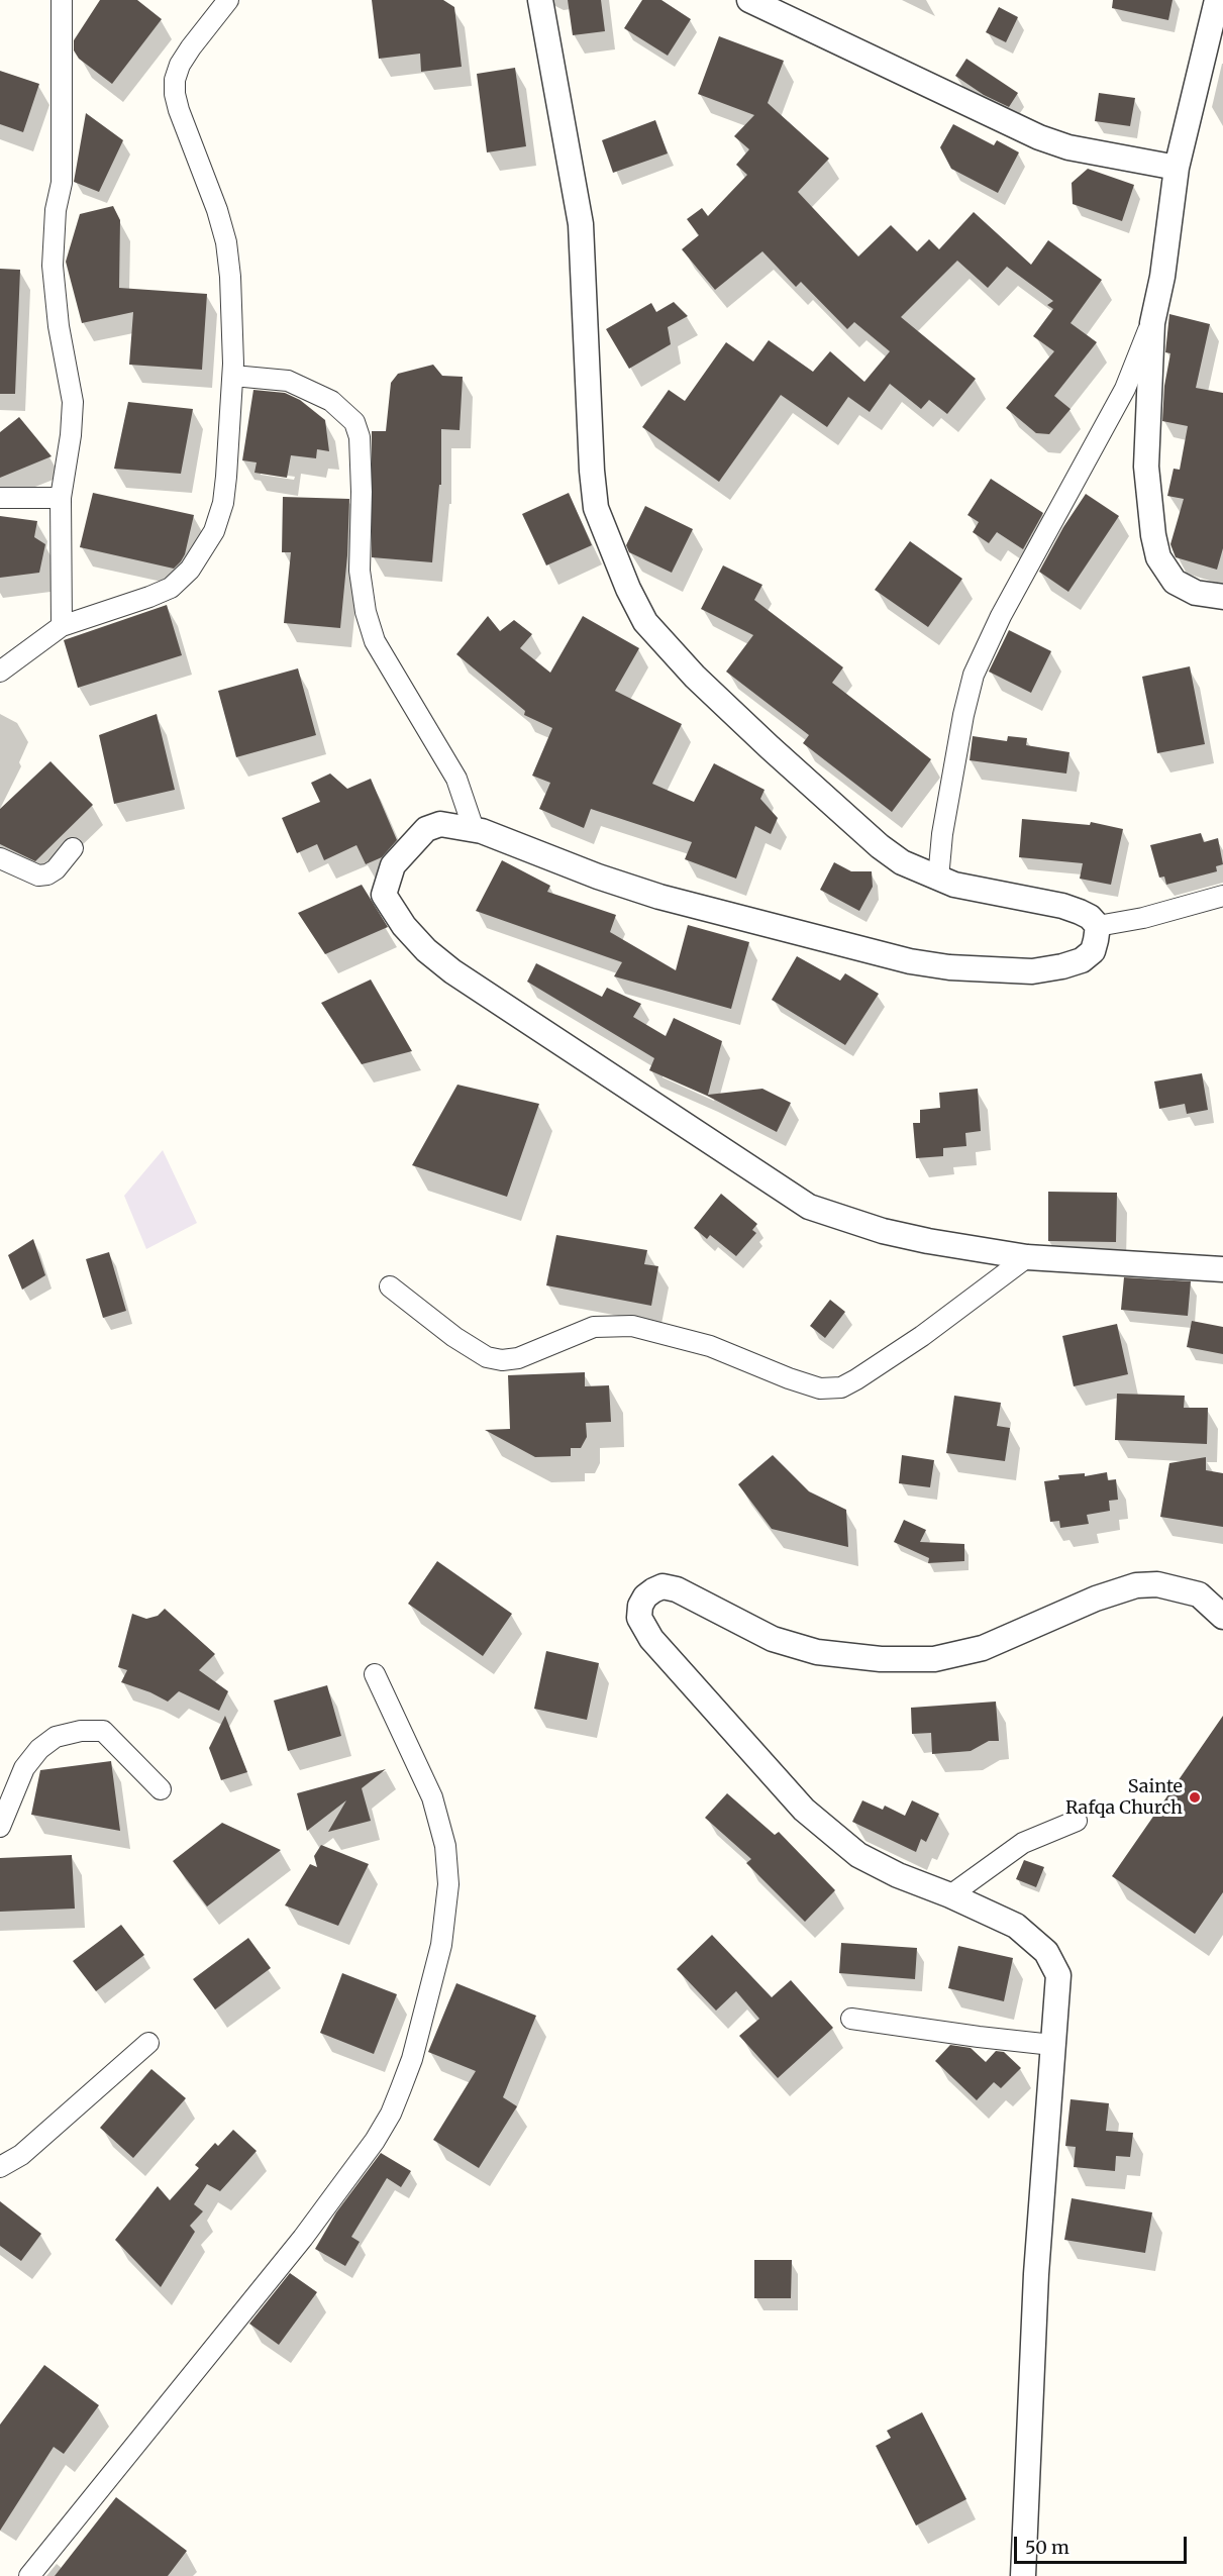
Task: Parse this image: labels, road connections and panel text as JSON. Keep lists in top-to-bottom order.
{
  "places": ["Sainte Rafqa Church"],
  "scale_bar": "50 m"
}
